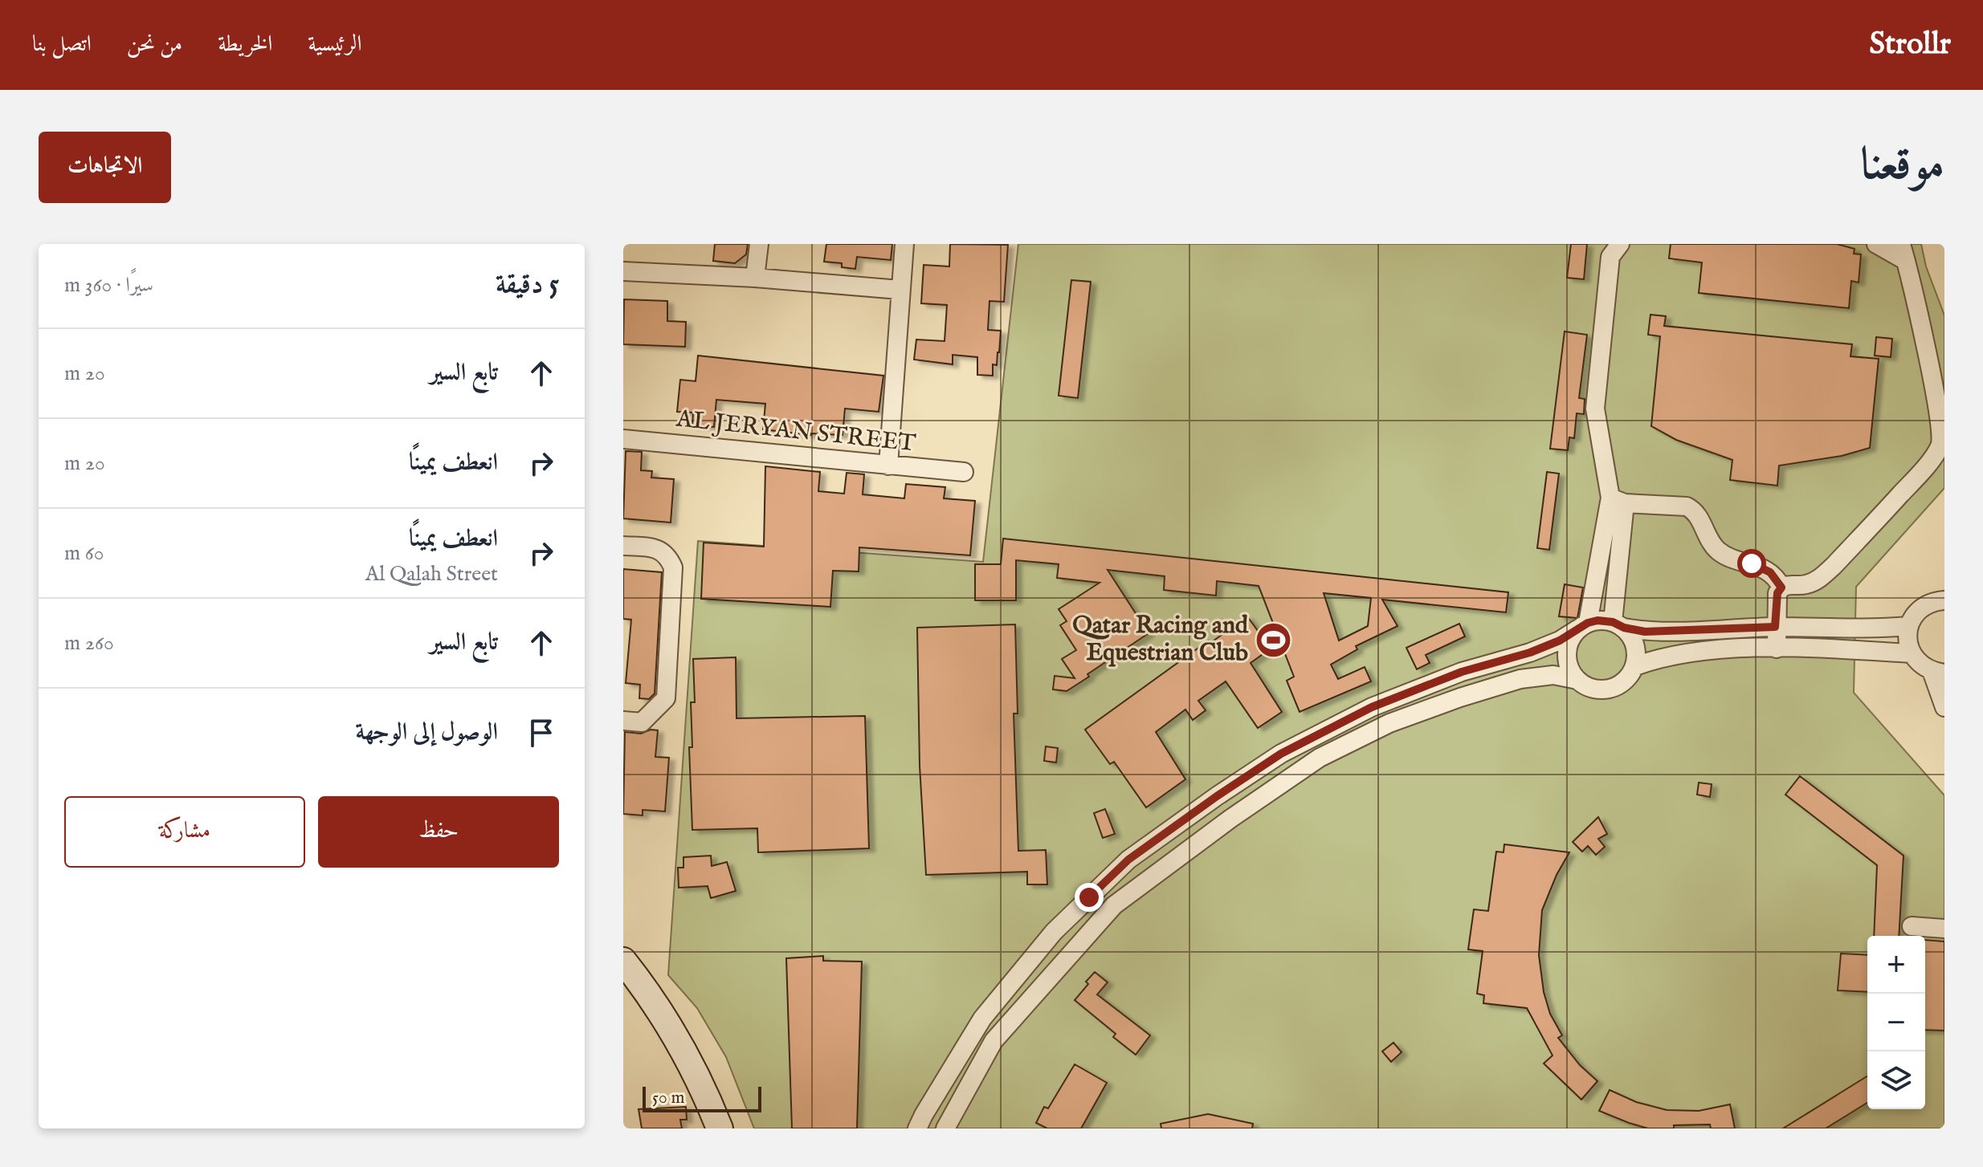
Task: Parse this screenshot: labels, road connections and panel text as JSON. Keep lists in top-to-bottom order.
{
  "streets": {
    "street": ["AL JERYAN STREET"]
  },
  "places": {
    "sports": ["Qatar Racing and Equestrian Club"]
  },
  "scale_bar": "50 m",
  "page": {
    "header": "Strollr",
    "nav": [
      "الرئيسية",
      "الخريطة",
      "من نحن",
      "اتصل بنا"
    ],
    "title": "موقعنا",
    "buttons": [
      "الاتجاهات",
      ["حفظ", "مشاركة"]
    ],
    "heading": ["5 دقيقة", "سيرًا · 360 m"],
    "list": [
      ["تابع السير", "20 m"],
      ["انعطف يمينًا", "20 m"],
      ["انعطف يمينًا", "Al Qalah Street", "60 m"],
      ["تابع السير", "260 m"],
      "الوصول إلى الوجهة"
    ],
    "map_buttons": ["+", "−"],
    "scale": "50 m"
  }
}
